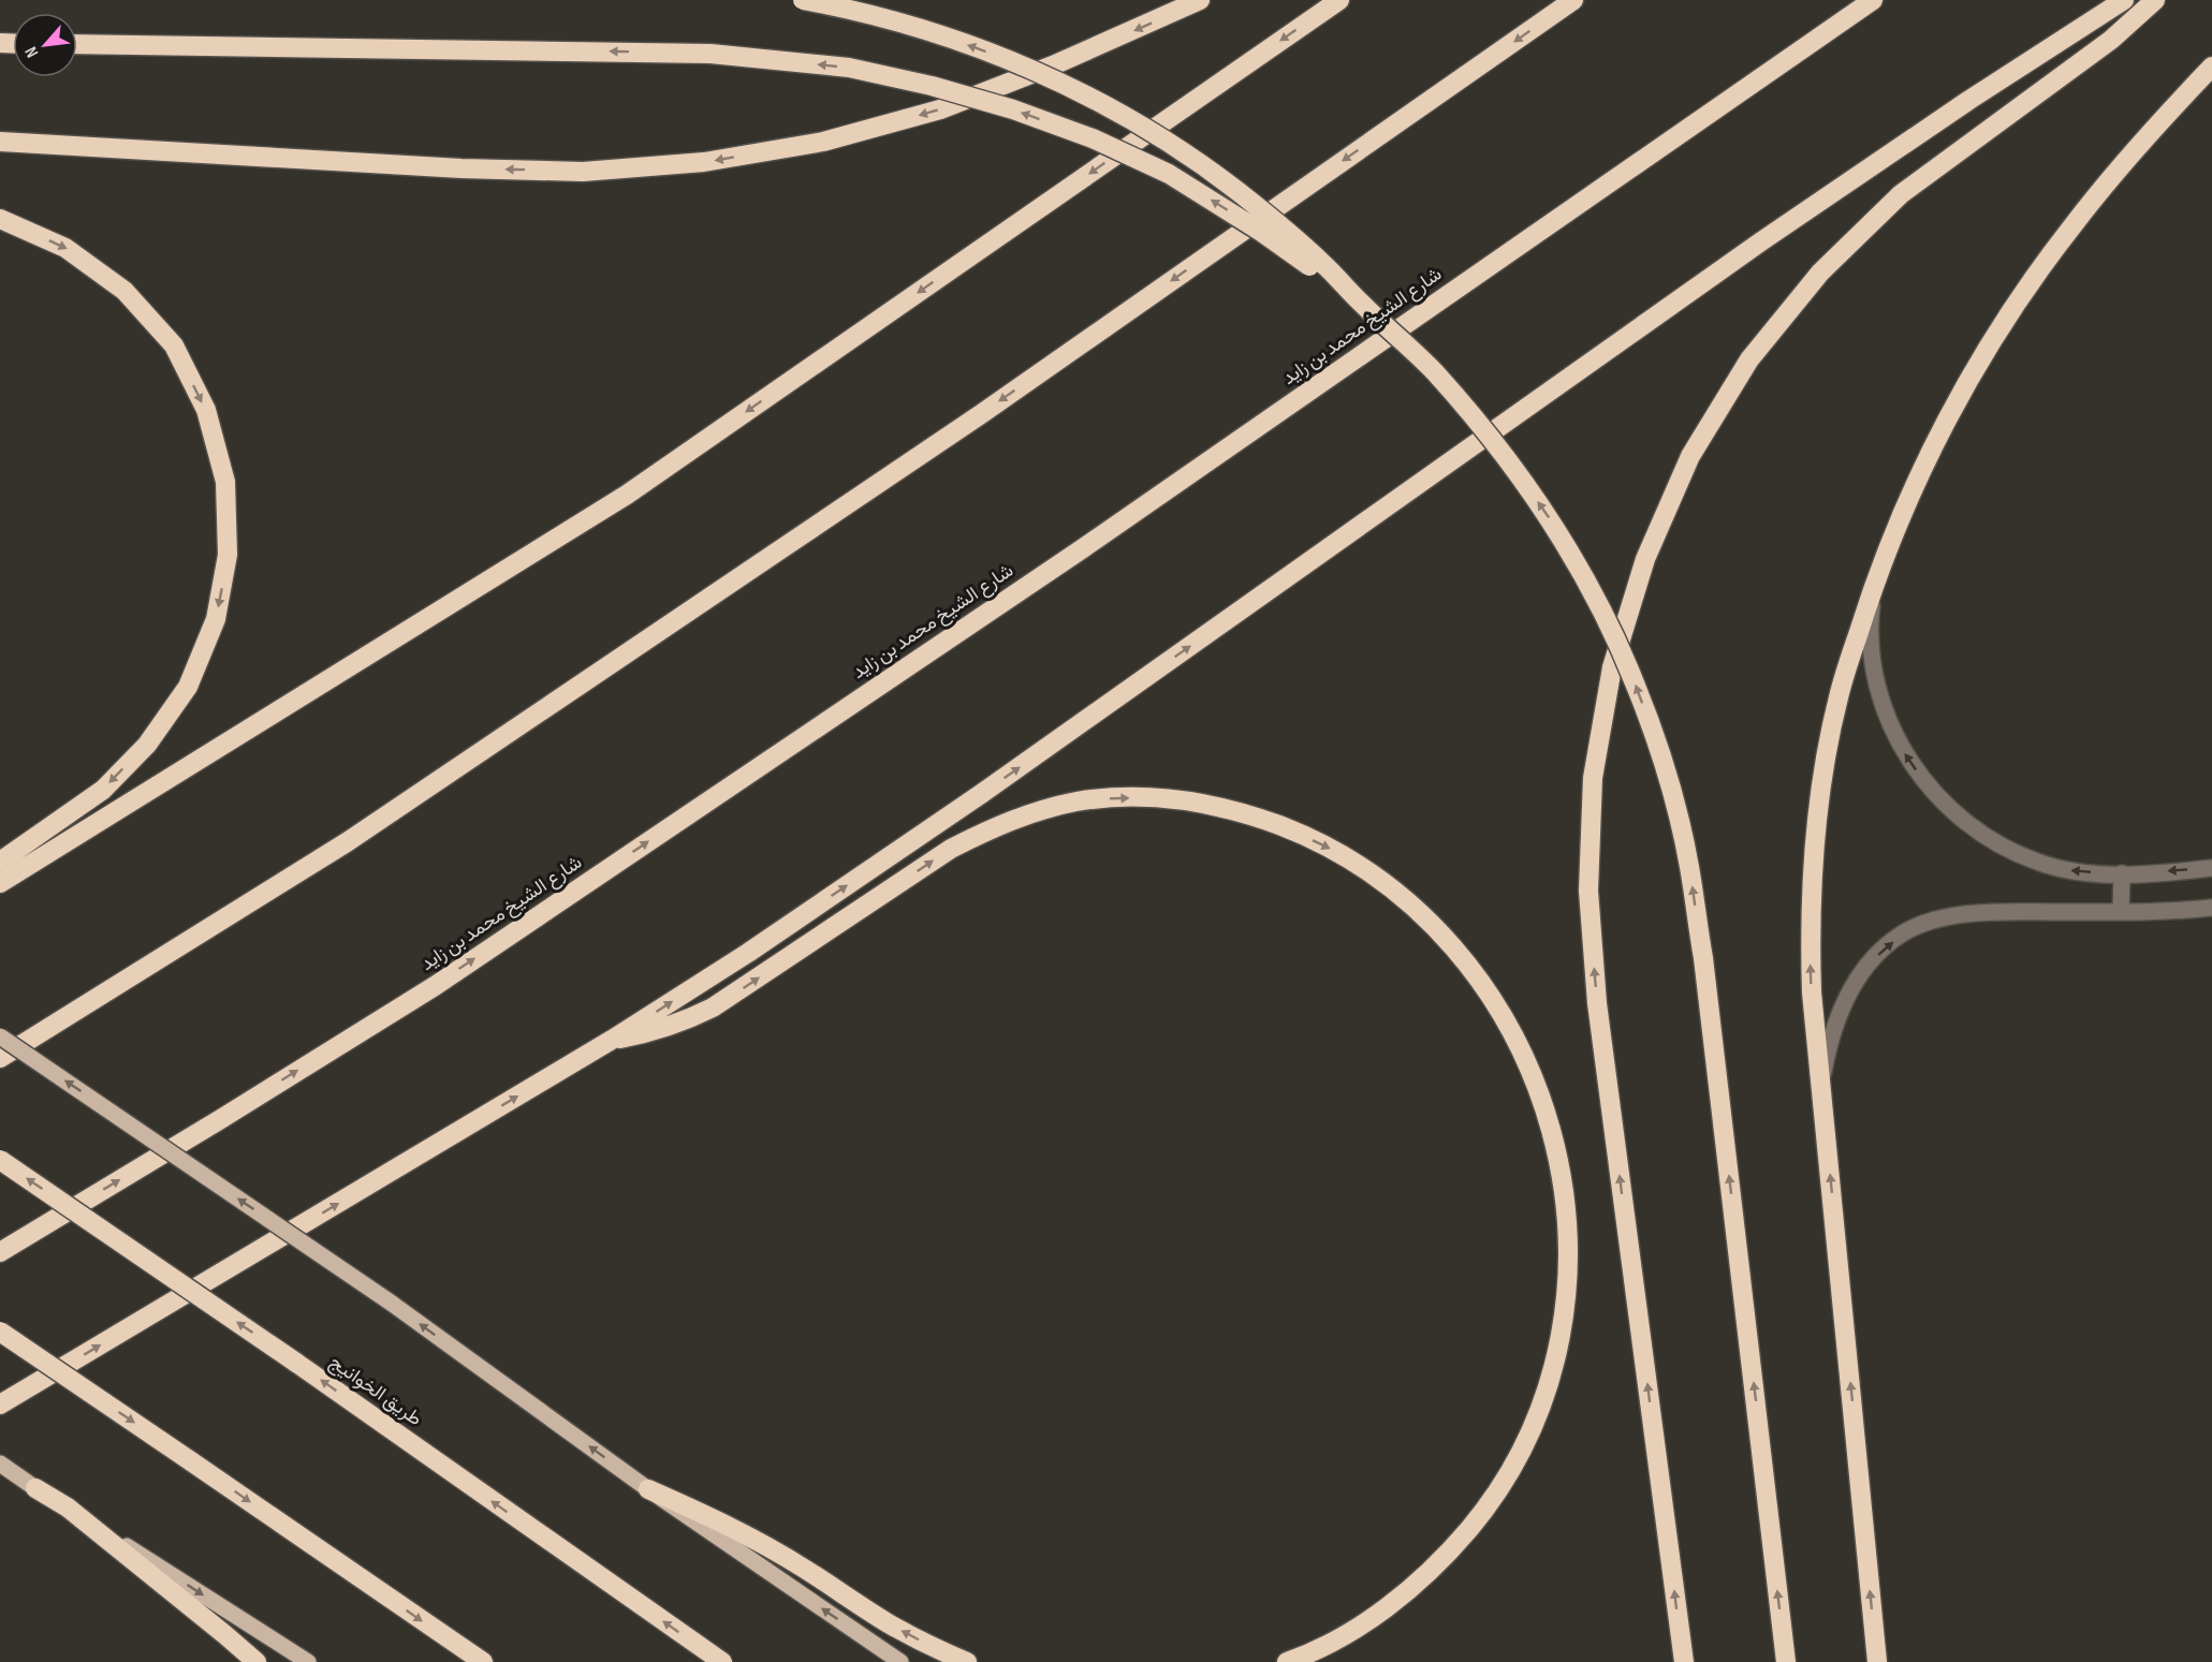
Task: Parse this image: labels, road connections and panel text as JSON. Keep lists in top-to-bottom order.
{
  "streets": {
    "highway": ["شارع الشيخ محمد بن زايد", "طريق الخوانيج"]
  },
  "north": "bottom left"
}
